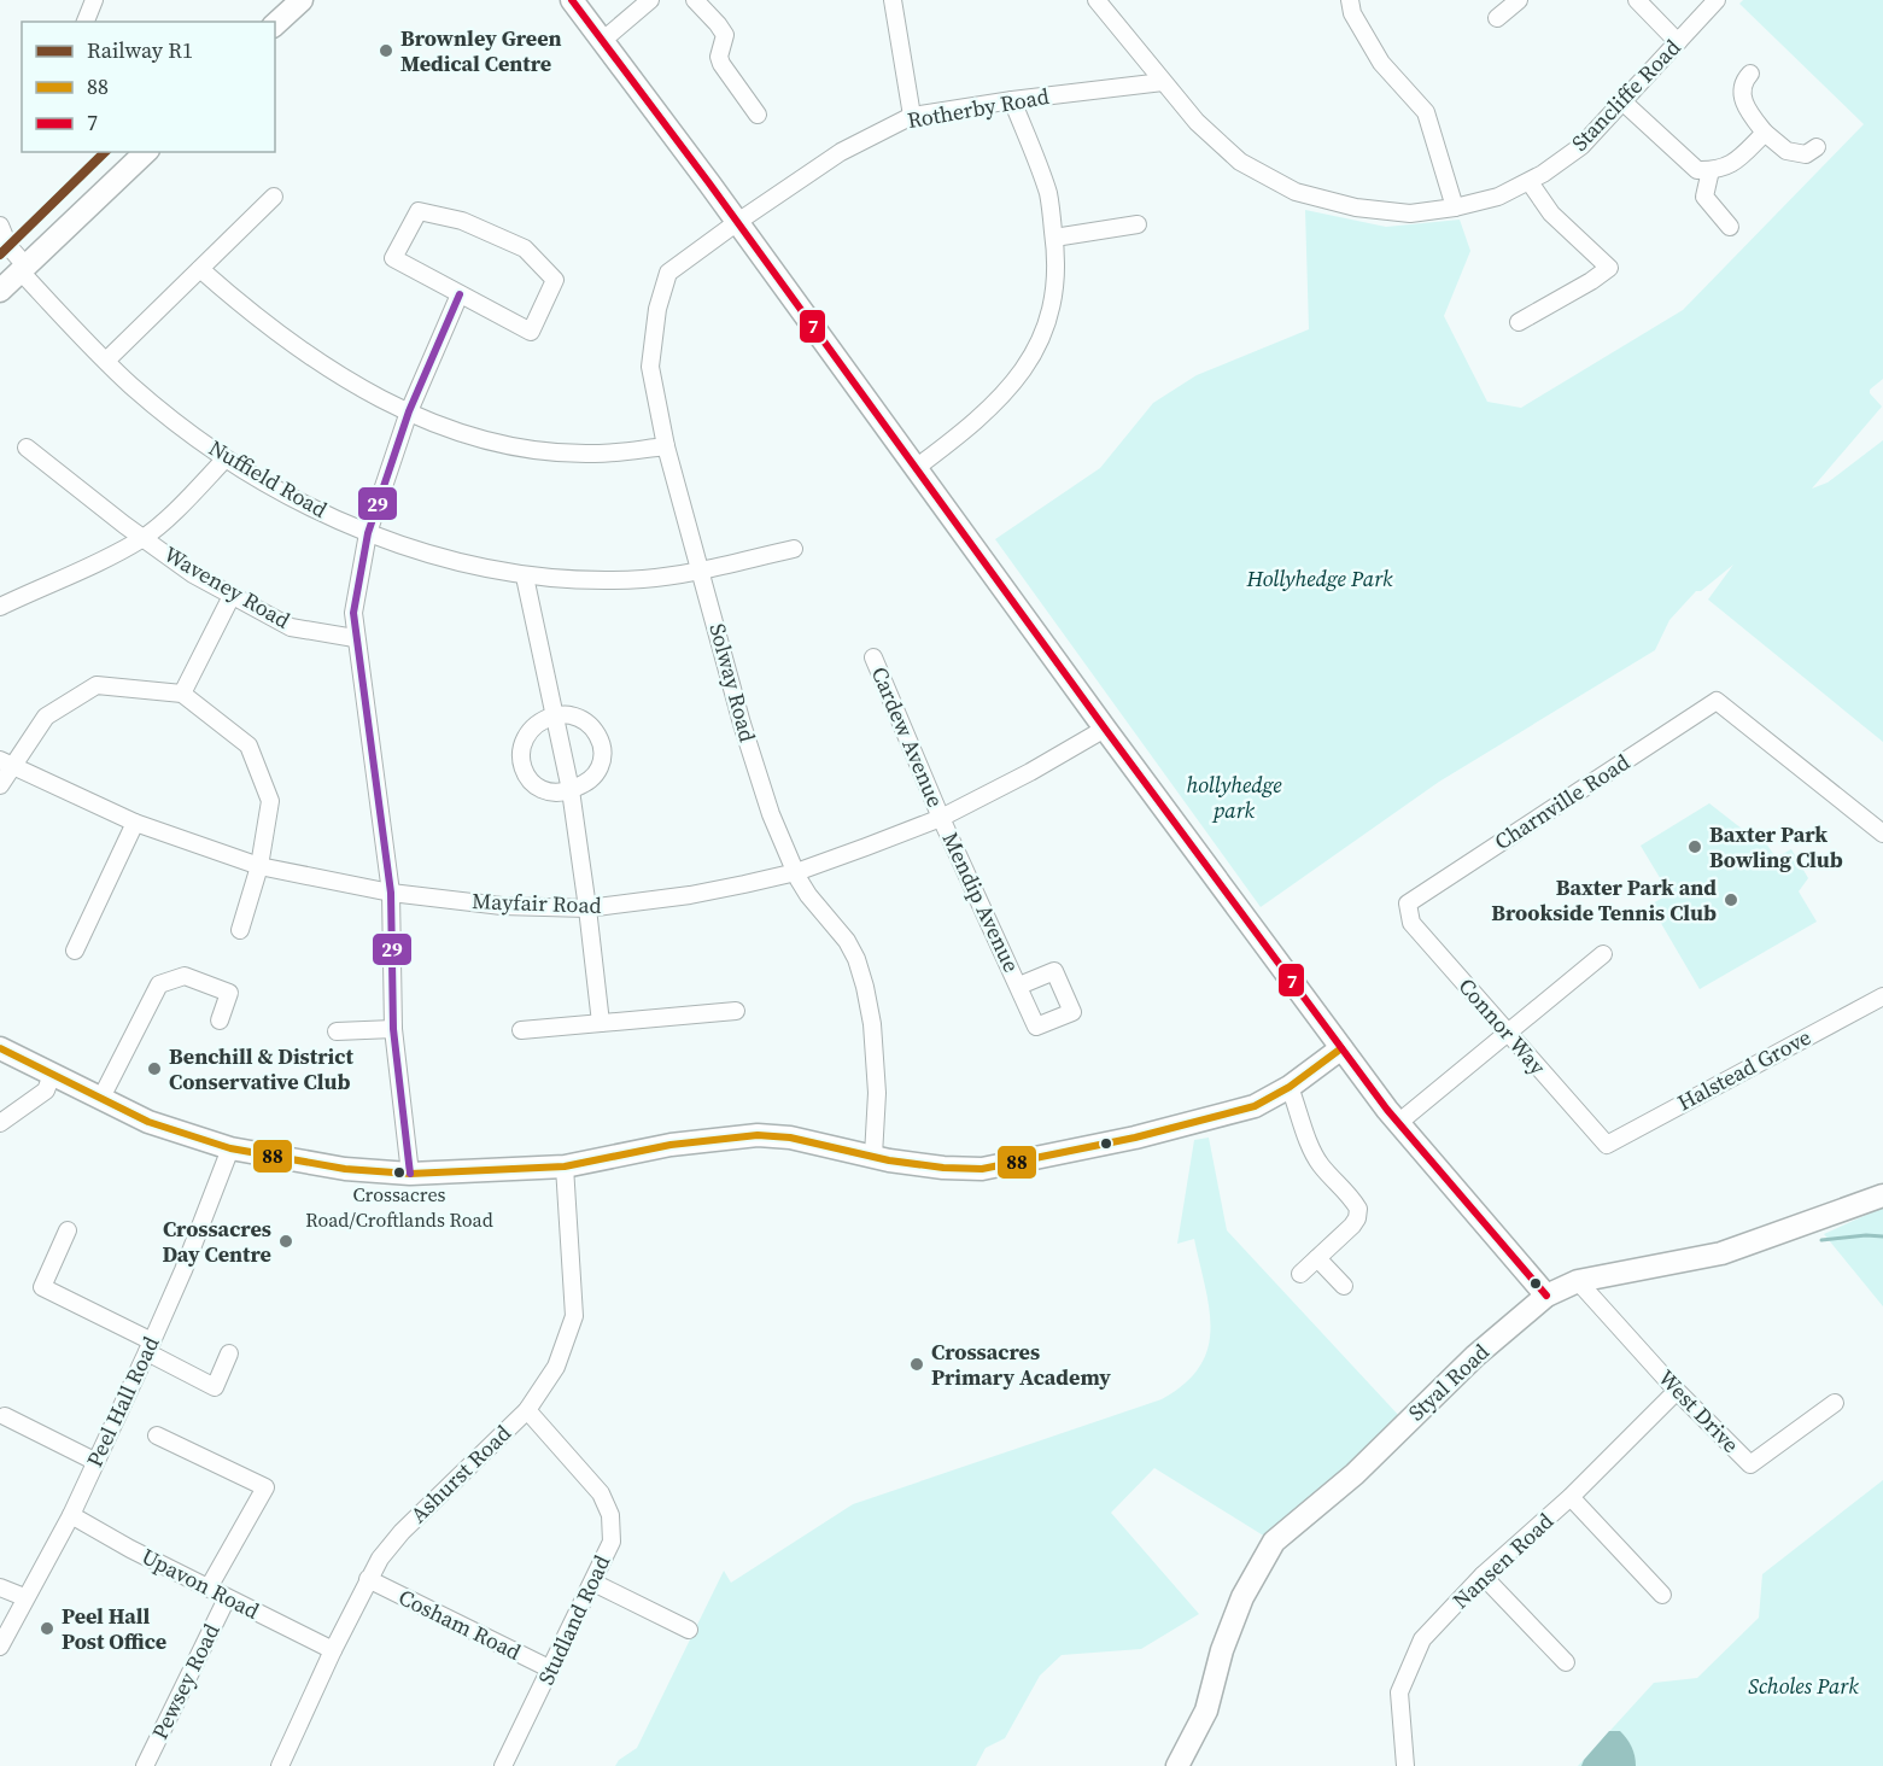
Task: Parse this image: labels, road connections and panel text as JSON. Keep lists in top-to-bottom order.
{
  "streets": {
    "street": [
      "Stancliffe Road",
      "Rotherby Road",
      "Nuffield Road",
      "Waveney Road",
      "Solway Road",
      "Cardew Avenue",
      "Charnville Road",
      "Mendip Avenue",
      "Mayfair Road",
      "Connor Way",
      "Halstead Grove",
      "Styal Road",
      "Peel Hall Road",
      "West Drive",
      "Ashurst Road",
      "Nansen Road",
      "Upavon Road",
      "Studland Road",
      "Cosham Road",
      "Pewsey Road"
    ]
  },
  "crossings": [
    ["Stancliffe Road", "Rotherby Road"],
    ["Rotherby Road", "Solway Road"],
    ["Nuffield Road", "Solway Road"],
    ["Solway Road", "Mayfair Road"],
    ["Cardew Avenue", "Mendip Avenue"],
    ["Cardew Avenue", "Mayfair Road"],
    ["Charnville Road", "Connor Way"],
    ["Mendip Avenue", "Mayfair Road"],
    ["Connor Way", "Halstead Grove"],
    ["Styal Road", "West Drive"],
    ["Peel Hall Road", "Upavon Road"],
    ["West Drive", "Nansen Road"],
    ["Ashurst Road", "Upavon Road"],
    ["Ashurst Road", "Studland Road"],
    ["Ashurst Road", "Cosham Road"],
    ["Upavon Road", "Pewsey Road"],
    ["Studland Road", "Cosham Road"]
  ],
  "parks": ["Hollyhedge Park", "hollyhedge park", "Scholes Park"],
  "places": [
    "Brownley Green Medical Centre",
    "Baxter Park Bowling Club",
    "Baxter Park and Brookside Tennis Club",
    "Benchill & District Conservative Club",
    "Crossacres Road/Croftlands Road",
    "Crossacres Day Centre",
    "Crossacres Primary Academy",
    "Peel Hall Post Office"
  ],
  "lines": [
    "transit line 7",
    "rail line R1",
    "transit line 29",
    "transit line 88"
  ],
  "legend": ["Railway R1", "88", "7"]
}
